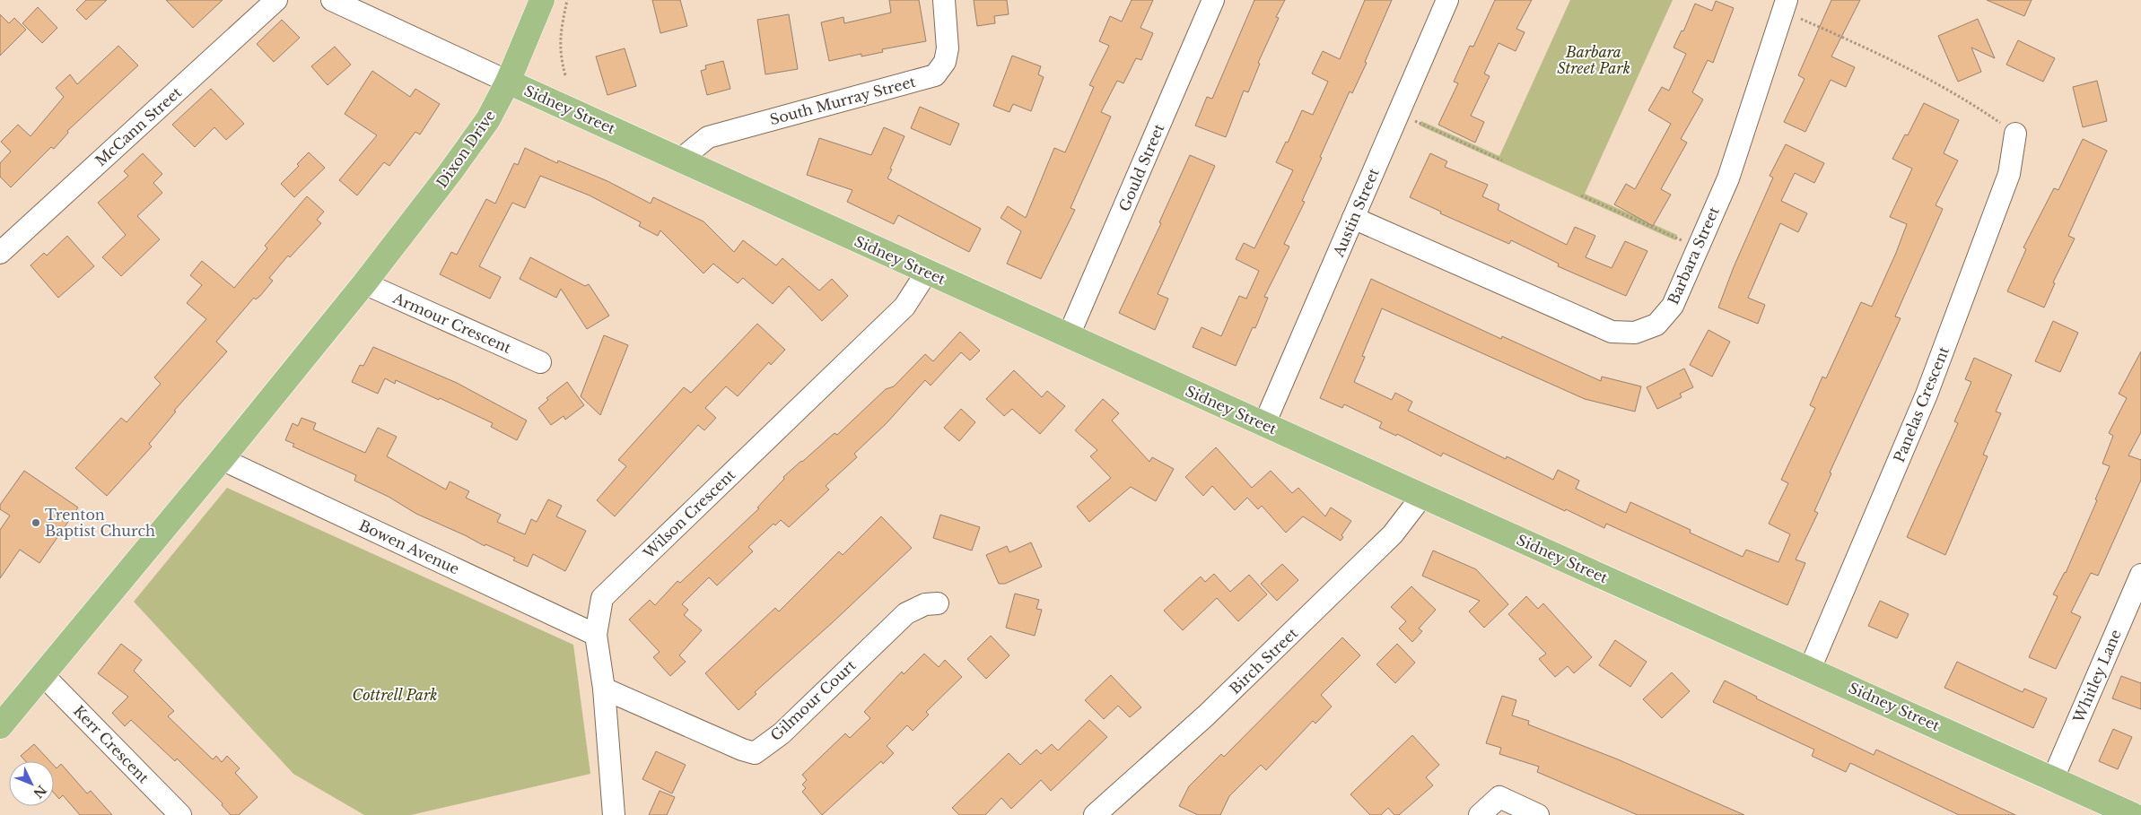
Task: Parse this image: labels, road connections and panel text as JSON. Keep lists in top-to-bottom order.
{
  "streets": {
    "main road": ["Sidney Street", "Dixon Drive"],
    "street": [
      "South Murray Street",
      "McCann Street",
      "Gould Street",
      "Austin Street",
      "Barbara Street",
      "Armour Crescent",
      "Panelas Crescent",
      "Wilson Crescent",
      "Bowen Avenue",
      "Birch Street",
      "Whitley Lane",
      "Gilmour Court",
      "Kerr Crescent"
    ]
  },
  "crossings": [
    ["South Murray Street", "Sidney Street"],
    ["Sidney Street", "Dixon Drive"],
    ["Sidney Street", "Gould Street"],
    ["Sidney Street", "Austin Street"],
    ["Sidney Street", "Panelas Crescent"],
    ["Sidney Street", "Wilson Crescent"],
    ["Sidney Street", "Birch Street"],
    ["Sidney Street", "Whitley Lane"],
    ["Dixon Drive", "Armour Crescent"],
    ["Dixon Drive", "Bowen Avenue"],
    ["Dixon Drive", "Kerr Crescent"],
    ["Austin Street", "Barbara Street"],
    ["Wilson Crescent", "Bowen Avenue"],
    ["Wilson Crescent", "Gilmour Court"]
  ],
  "parks": ["Barbara Street Park", "Cottrell Park"],
  "places": ["Trenton Baptist Church"],
  "north": "bottom right"
}
